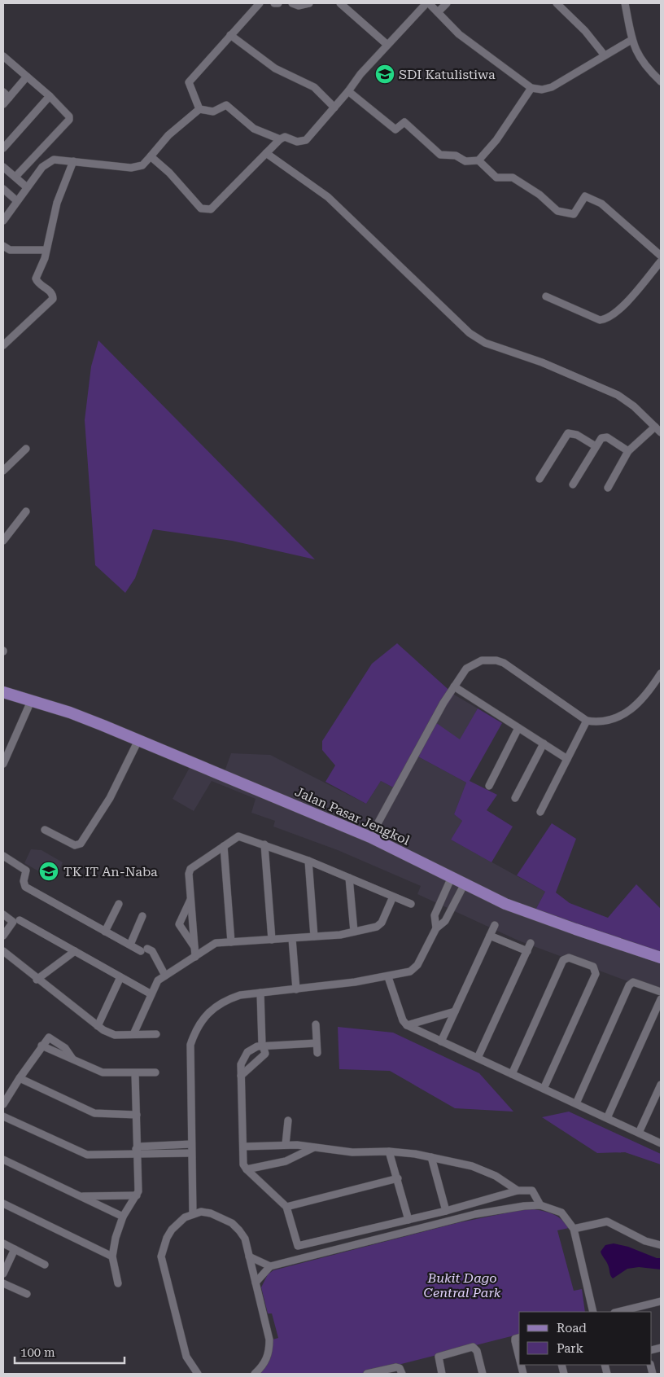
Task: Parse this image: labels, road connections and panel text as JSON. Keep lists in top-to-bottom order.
{
  "streets": {
    "main road": ["Jalan Pasar Jengkol"]
  },
  "parks": ["Bukit Dago Central Park"],
  "places": {
    "school or university": ["SDI Katulistiwa", "TK IT An-Naba"]
  },
  "legend": ["Road", "Park"],
  "scale_bar": "100 m"
}
